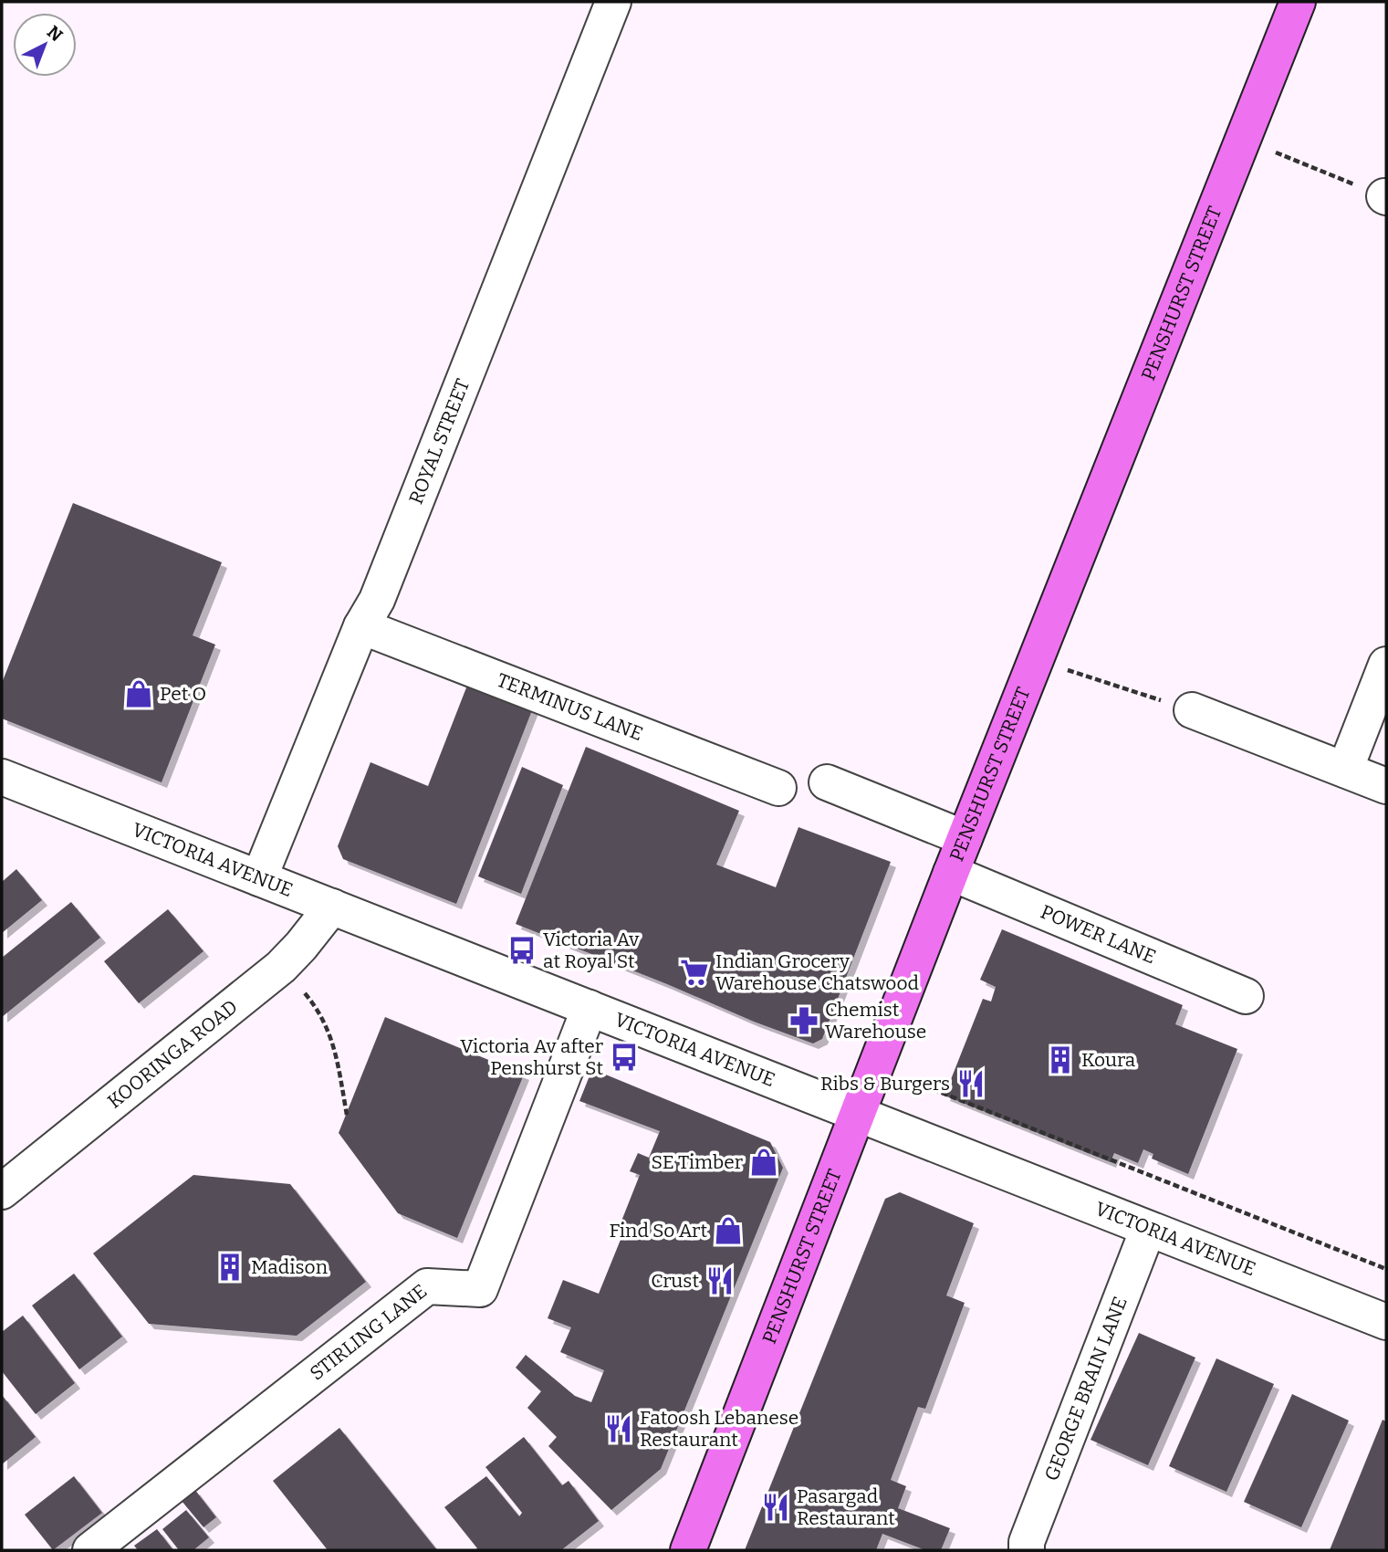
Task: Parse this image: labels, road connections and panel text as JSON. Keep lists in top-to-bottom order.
{
  "streets": {
    "main road": ["PENSHURST STREET"],
    "street": [
      "ROYAL STREET",
      "TERMINUS LANE",
      "VICTORIA AVENUE",
      "POWER LANE",
      "KOORINGA ROAD",
      "STIRLING LANE",
      "GEORGE BRAIN LANE"
    ]
  },
  "crossings": [
    ["PENSHURST STREET", "VICTORIA AVENUE"],
    ["PENSHURST STREET", "POWER LANE"],
    ["ROYAL STREET", "TERMINUS LANE"],
    ["ROYAL STREET", "VICTORIA AVENUE"],
    ["VICTORIA AVENUE", "KOORINGA ROAD"],
    ["VICTORIA AVENUE", "STIRLING LANE"],
    ["VICTORIA AVENUE", "GEORGE BRAIN LANE"]
  ],
  "places": {
    "shop": ["Pet O", "SE Timber", "Find So Art"],
    "bus stop": ["Victoria Av at Royal St", "Victoria Av after Penshurst St"],
    "supermarket": ["Indian Grocery Warehouse Chatswood"],
    "pharmacy": ["Chemist Warehouse"],
    "building": ["Koura", "Madison"],
    "restaurant": [
      "Ribs & Burgers",
      "Crust",
      "Fatoosh Lebanese Restaurant",
      "Pasargad Restaurant"
    ]
  },
  "north": "top right"
}
